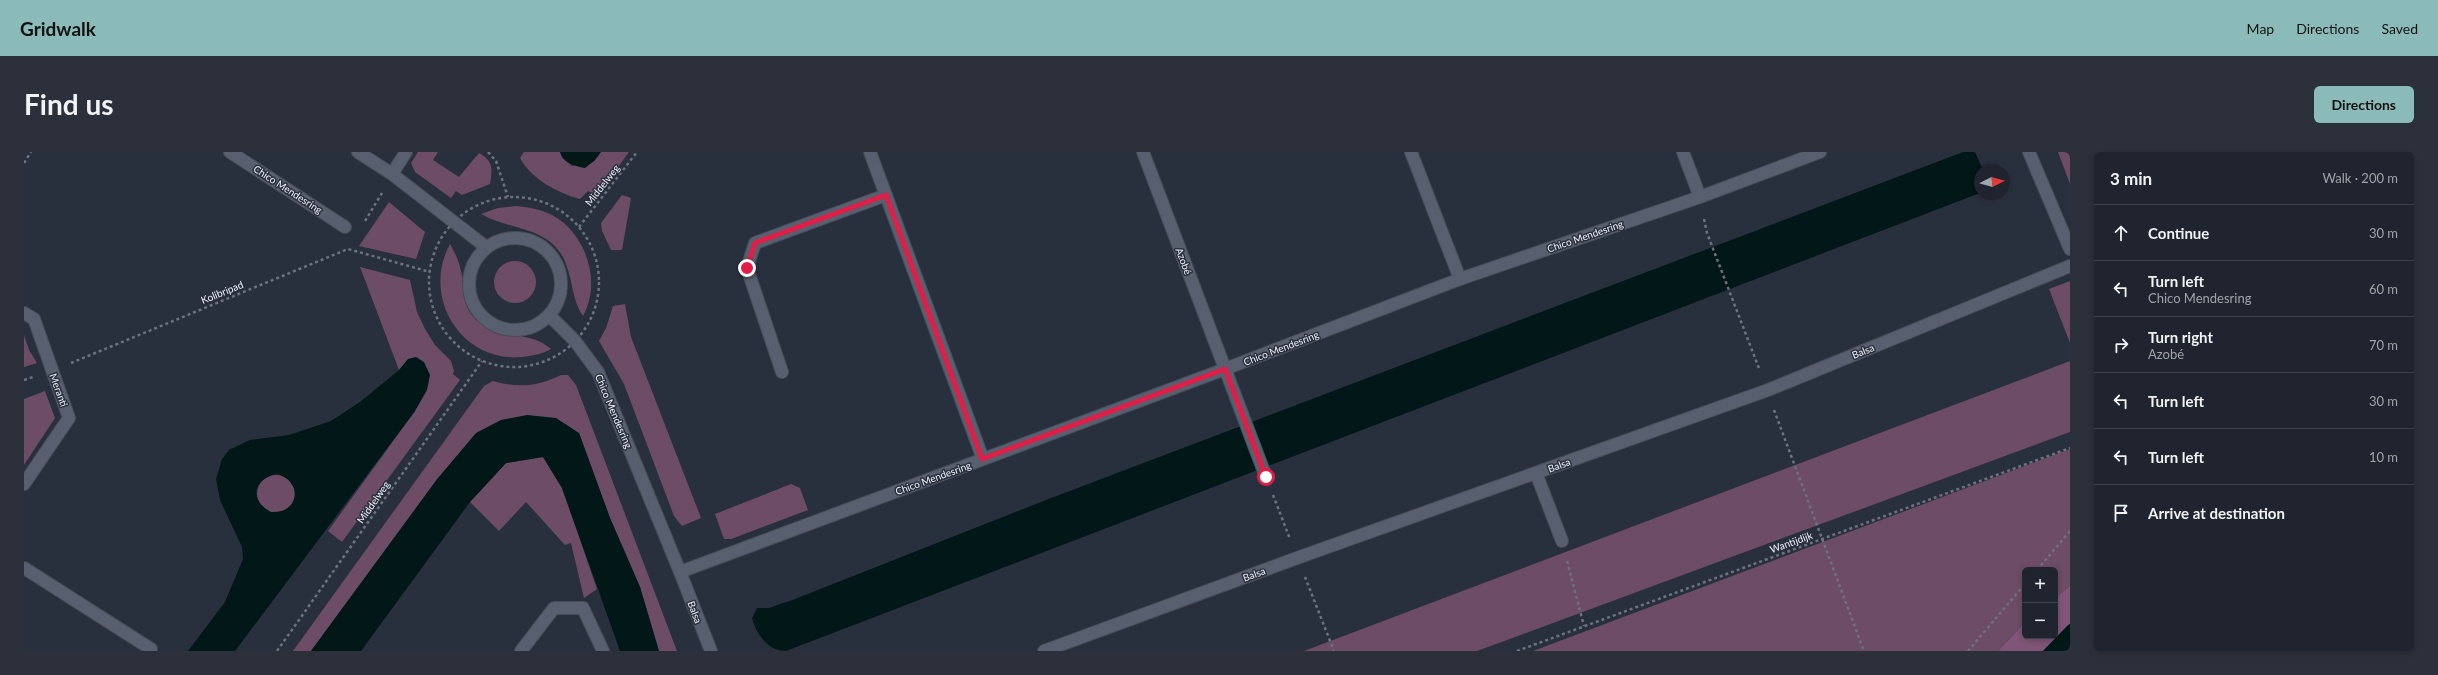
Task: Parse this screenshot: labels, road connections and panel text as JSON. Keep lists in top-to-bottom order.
{
  "streets": {
    "street": [
      "Chico Mendesring",
      "Azobé",
      "Balsa",
      "Meranti"
    ],
    "path": ["Middelweg", "Kolibripad", "Wantijdijk"]
  },
  "crossings": [
    ["Chico Mendesring", "Azobé"],
    ["Chico Mendesring", "Balsa"],
    ["Kolibripad", "Meranti"]
  ],
  "north": "right",
  "page": {
    "header": "Gridwalk",
    "nav": ["Map", "Directions", "Saved"],
    "buttons": "Directions",
    "title": "Find us",
    "heading": ["3 min", "Walk · 200 m"],
    "list": [
      ["Continue", "30 m"],
      ["Turn left", "Chico Mendesring", "60 m"],
      ["Turn right", "Azobé", "70 m"],
      ["Turn left", "30 m"],
      ["Turn left", "10 m"],
      "Arrive at destination"
    ],
    "map_buttons": ["+", "−"]
  }
}
